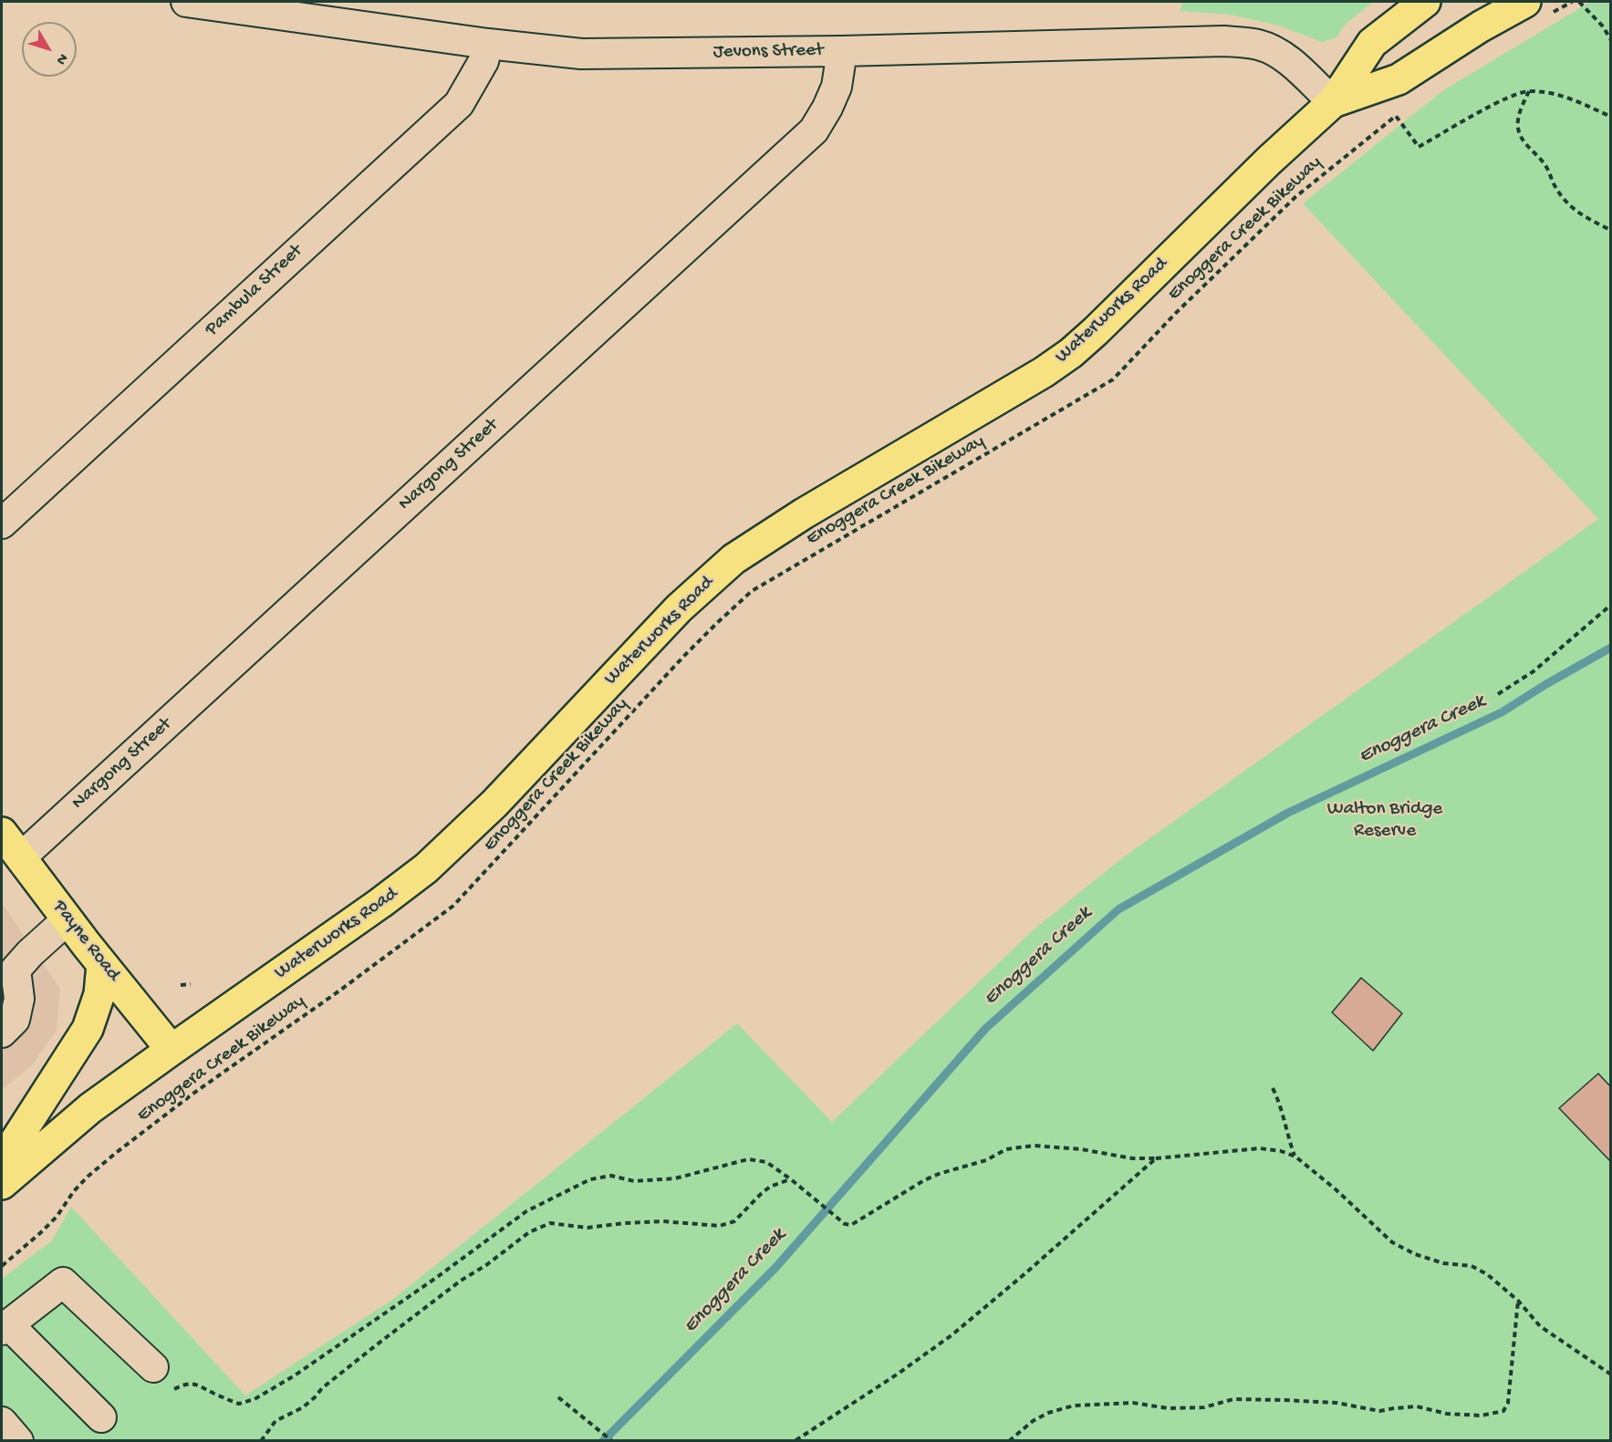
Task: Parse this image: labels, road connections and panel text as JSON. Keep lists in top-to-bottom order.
{
  "streets": {
    "main road": ["Waterworks Road", "Payne Road"],
    "street": ["Jevons Street", "Pambula Street", "Nargong Street"],
    "path": ["Enoggera Creek Bikeway"]
  },
  "crossings": [
    ["Jevons Street", "Pambula Street"],
    ["Jevons Street", "Waterworks Road"],
    ["Jevons Street", "Nargong Street"],
    ["Waterworks Road", "Payne Road"],
    ["Nargong Street", "Payne Road"]
  ],
  "water": ["Enoggera Creek"],
  "parks": ["Walton Bridge Reserve"],
  "north": "bottom right"
}
